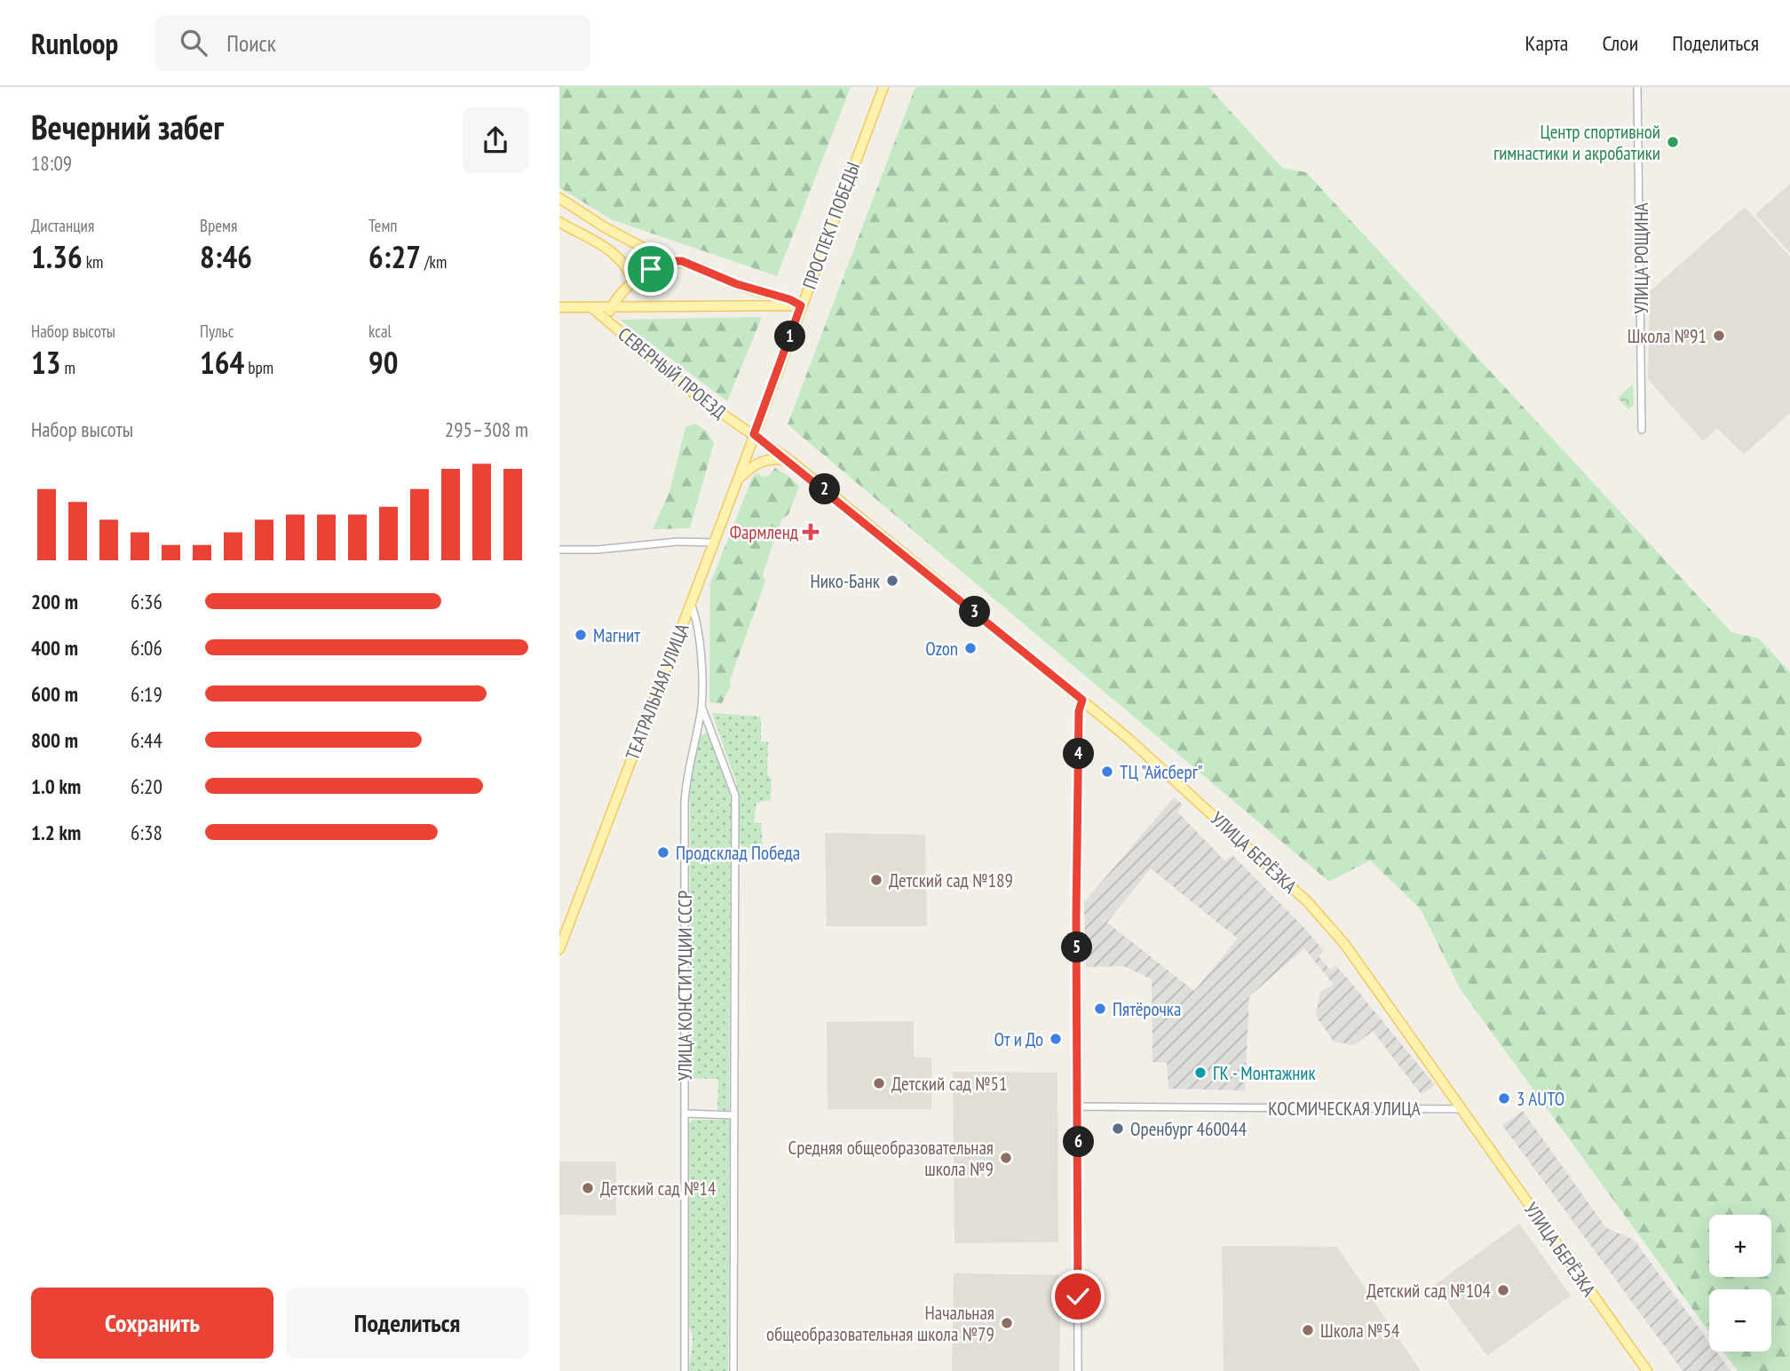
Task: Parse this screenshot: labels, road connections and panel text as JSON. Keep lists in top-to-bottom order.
{
  "streets": {
    "main road": [
      "ПРОСПЕКТ ПОБЕДЫ",
      "СЕВЕРНЫЙ ПРОЕЗД",
      "ТЕАТРАЛЬНАЯ УЛИЦА",
      "УЛИЦА БЕРЁЗКА"
    ],
    "street": ["УЛИЦА РОЩИНА", "УЛИЦА КОНСТИТУЦИИ СССР", "КОСМИЧЕСКАЯ УЛИЦА"]
  },
  "crossings": [
    ["ПРОСПЕКТ ПОБЕДЫ", "СЕВЕРНЫЙ ПРОЕЗД"],
    ["ПРОСПЕКТ ПОБЕДЫ", "ТЕАТРАЛЬНАЯ УЛИЦА"],
    ["ПРОСПЕКТ ПОБЕДЫ", "УЛИЦА БЕРЁЗКА"],
    ["СЕВЕРНЫЙ ПРОЕЗД", "ТЕАТРАЛЬНАЯ УЛИЦА"],
    ["СЕВЕРНЫЙ ПРОЕЗД", "УЛИЦА БЕРЁЗКА"],
    ["ТЕАТРАЛЬНАЯ УЛИЦА", "УЛИЦА БЕРЁЗКА"],
    ["ТЕАТРАЛЬНАЯ УЛИЦА", "УЛИЦА КОНСТИТУЦИИ СССР"],
    ["УЛИЦА БЕРЁЗКА", "КОСМИЧЕСКАЯ УЛИЦА"]
  ],
  "places": {
    "other": [
      "Центр спортивной гимнастики и акробатики",
      "Школа №91",
      "Нико-Банк",
      "Магнит",
      "Ozon",
      "ТЦ \"Айсберг\"",
      "Продсклад Победа",
      "Детский сад №189",
      "Пятёрочка",
      "От и До",
      "ГК - Монтажник",
      "Детский сад №51",
      "3 AUTO",
      "Оренбург 460044",
      "Средняя общеобразовательная школа №9",
      "Детский сад №14",
      "Детский сад №104",
      "Начальная общеобразовательная школа №79",
      "Школа №54"
    ],
    "health": ["Фармленд"]
  },
  "page": {
    "header": "Runloop",
    "search": "Поиск",
    "nav": ["Карта", "Слои", "Поделиться"],
    "heading": ["Вечерний забег", "18:09"],
    "stats": [
      ["Дистанция", "1.36 km"],
      ["Время", "8:46"],
      ["Темп", "6:27 /km"],
      ["Набор высоты", "13 m"],
      ["Пульс", "164 bpm"],
      ["kcal", "90"]
    ],
    "pins": [
      "1",
      "2",
      "3",
      "4",
      "5",
      "6"
    ],
    "chart": ["Набор высоты", "295–308 m"],
    "list": [
      {
        "name": "200 m",
        "note": "6:36"
      },
      {
        "name": "400 m",
        "note": "6:06"
      },
      {
        "name": "600 m",
        "note": "6:19"
      },
      {
        "name": "800 m",
        "note": "6:44"
      },
      {
        "name": "1.0 km",
        "note": "6:20"
      },
      {
        "name": "1.2 km",
        "note": "6:38"
      }
    ],
    "map_buttons": ["+", "−"],
    "buttons": ["Сохранить", "Поделиться"]
  }
}
